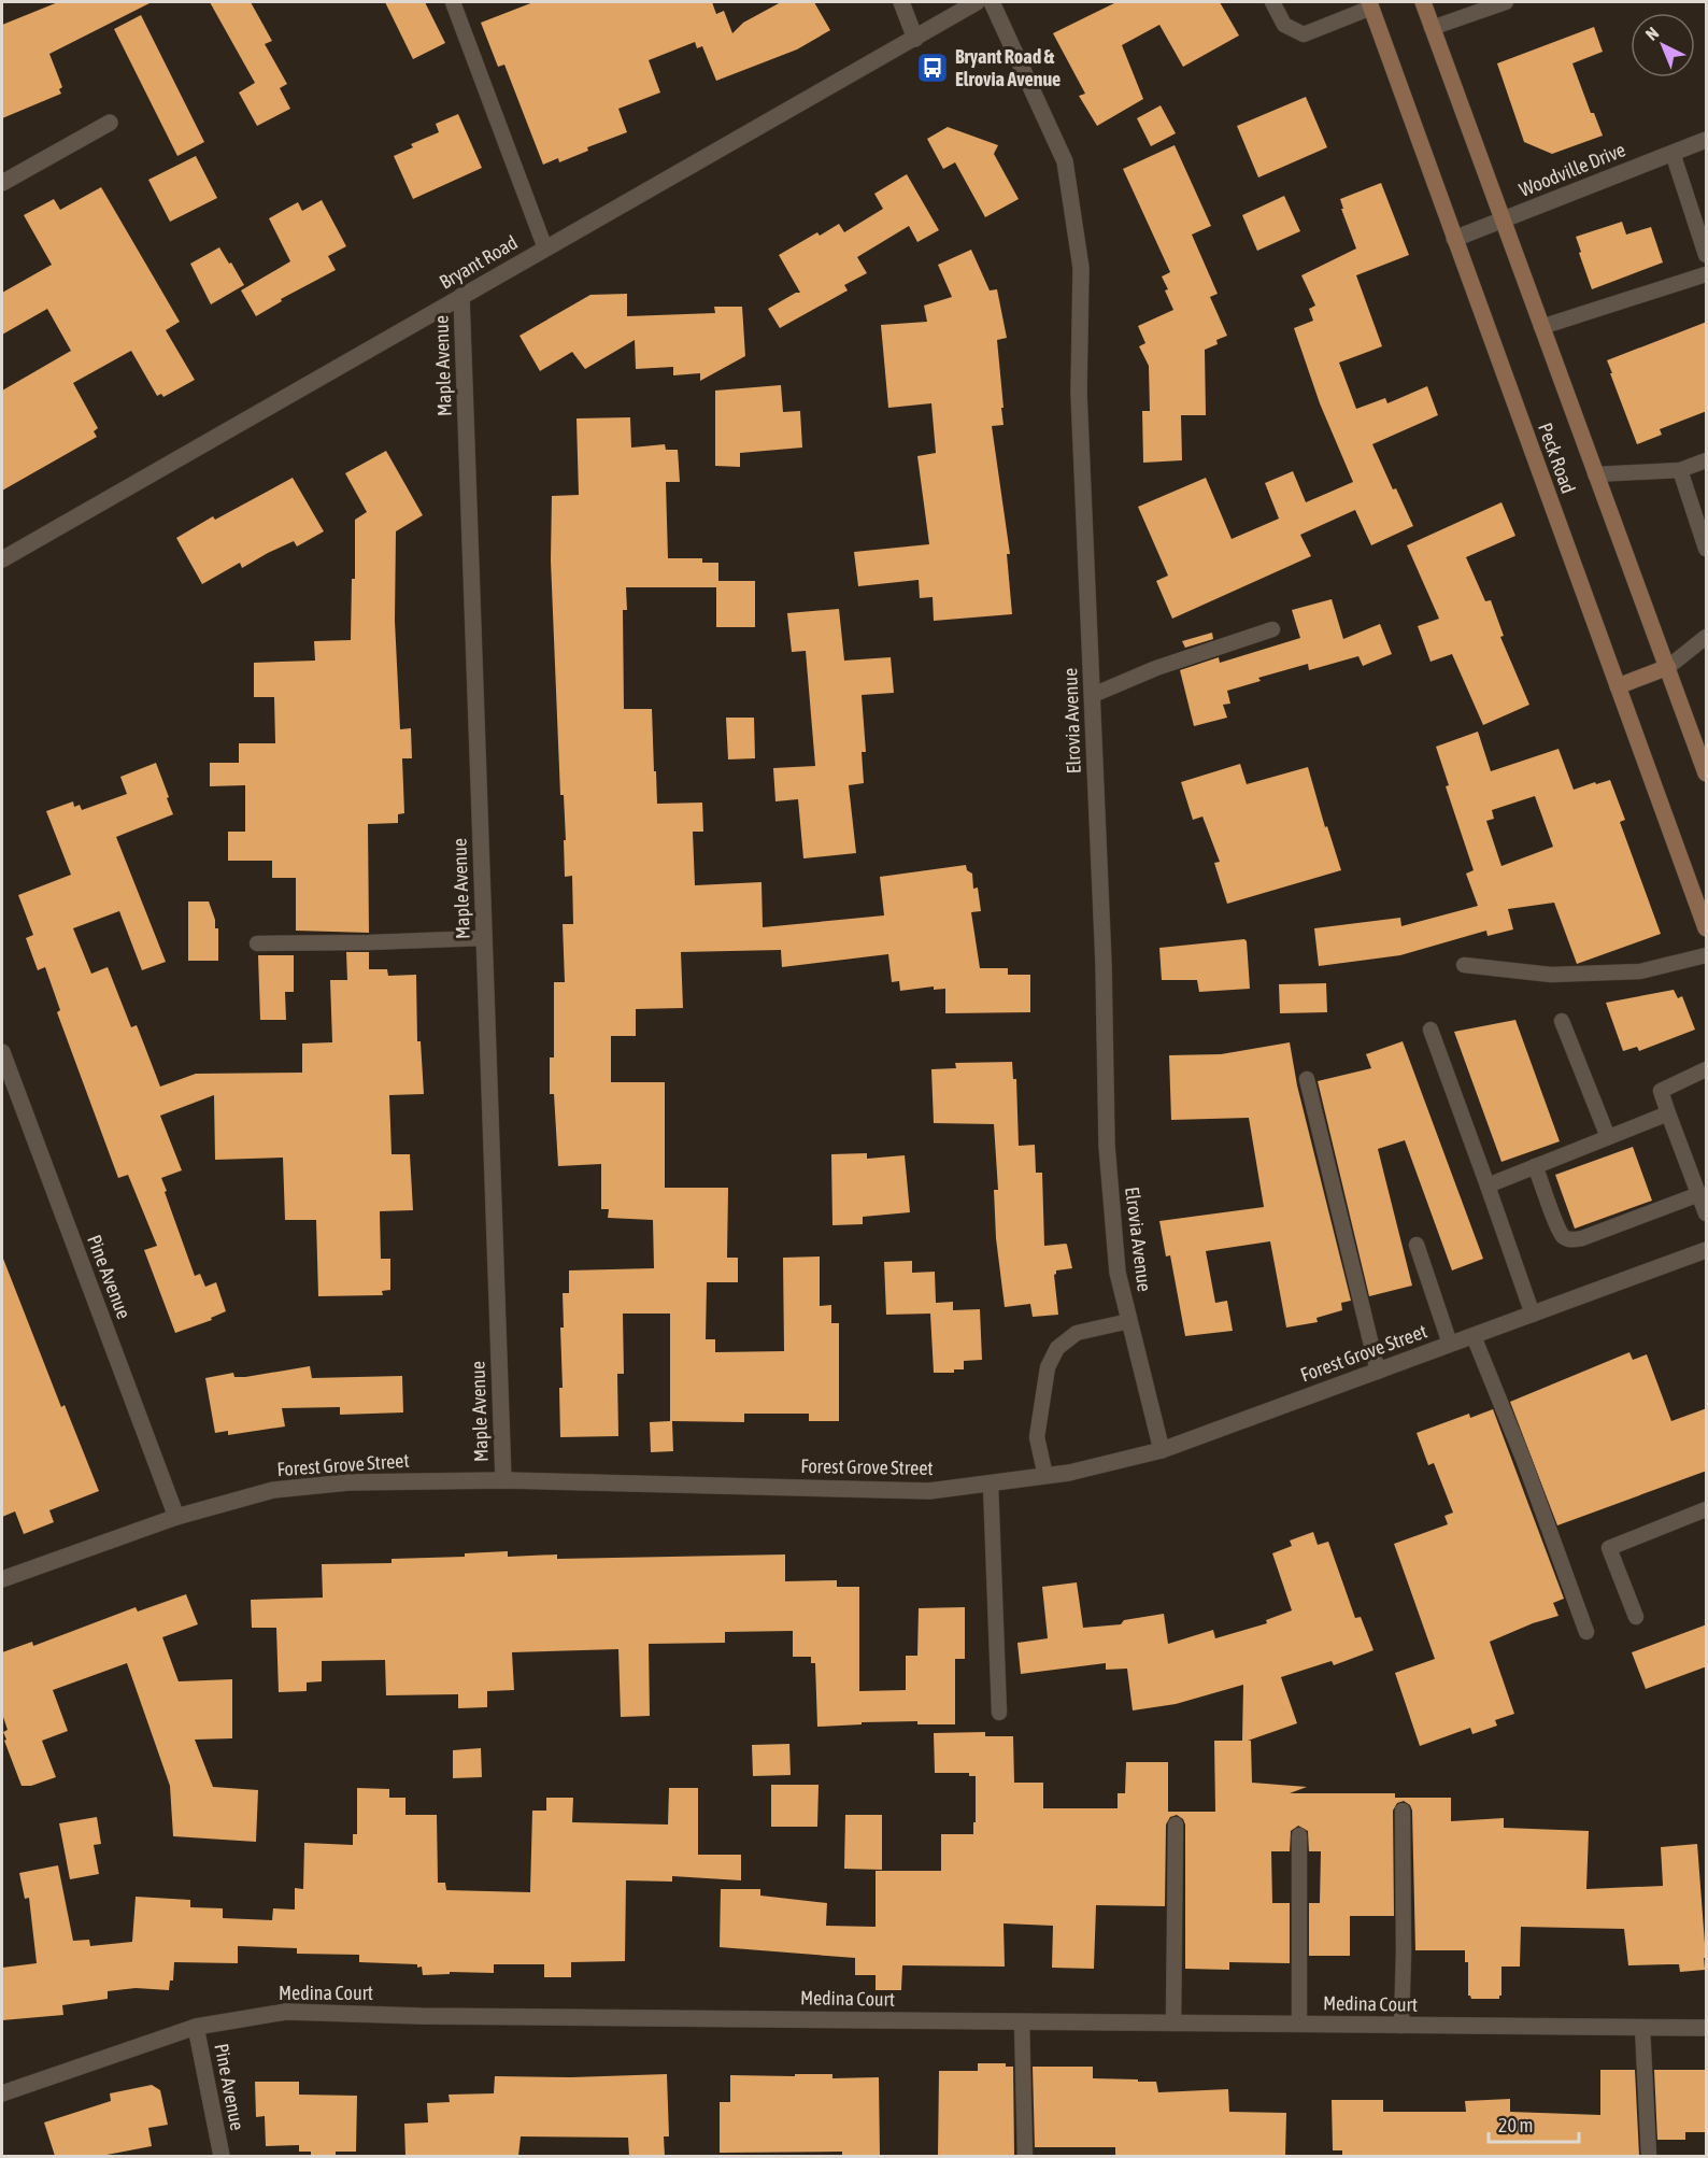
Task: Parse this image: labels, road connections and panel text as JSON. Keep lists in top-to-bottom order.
{
  "streets": {
    "main road": ["Peck Road"],
    "street": [
      "Woodville Drive",
      "Bryant Road",
      "Maple Avenue",
      "Elrovia Avenue",
      "Pine Avenue",
      "Forest Grove Street",
      "Medina Court"
    ]
  },
  "crossings": [
    ["Woodville Drive", "Peck Road"],
    ["Bryant Road", "Maple Avenue"],
    ["Maple Avenue", "Forest Grove Street"],
    ["Elrovia Avenue", "Forest Grove Street"],
    ["Pine Avenue", "Forest Grove Street"],
    ["Pine Avenue", "Medina Court"]
  ],
  "places": {
    "bus stop": ["Bryant Road & Elrovia Avenue"]
  },
  "scale_bar": "20 m",
  "north": "top left"
}
